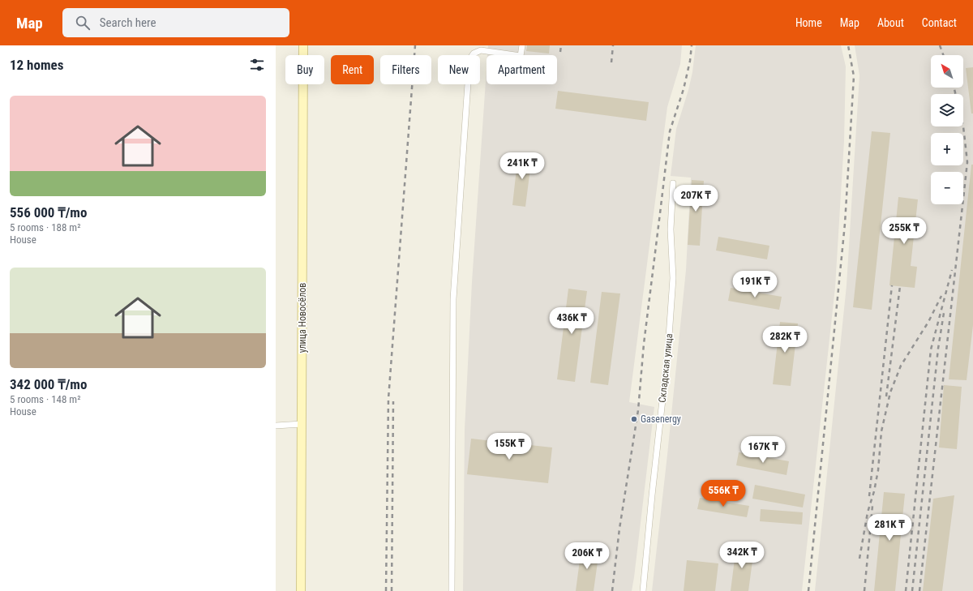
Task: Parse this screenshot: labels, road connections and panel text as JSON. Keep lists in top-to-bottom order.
{
  "streets": {
    "street": ["улица Новосёлов", "Складская улица"]
  },
  "places": ["Gasenergy"],
  "north": "top left",
  "page": {
    "header": "Map",
    "search": "Search here",
    "nav": [
      "Home",
      "Map",
      "About",
      "Contact"
    ],
    "heading": "12 homes",
    "map_buttons": ["+", "−"],
    "chip": [
      "Buy",
      "Rent",
      "Filters",
      "New",
      "Apartment"
    ],
    "list": [
      {
        "name": "556 000 ₸/mo",
        "note": "5 rooms · 188 m² · House"
      },
      {
        "name": "342 000 ₸/mo",
        "note": "5 rooms · 148 m² · House"
      }
    ],
    "price": [
      "241K ₸",
      "207K ₸",
      "255K ₸",
      "191K ₸",
      "436K ₸",
      "282K ₸",
      "155K ₸",
      "167K ₸",
      "556K ₸",
      "281K ₸",
      "342K ₸",
      "206K ₸"
    ]
  }
}
